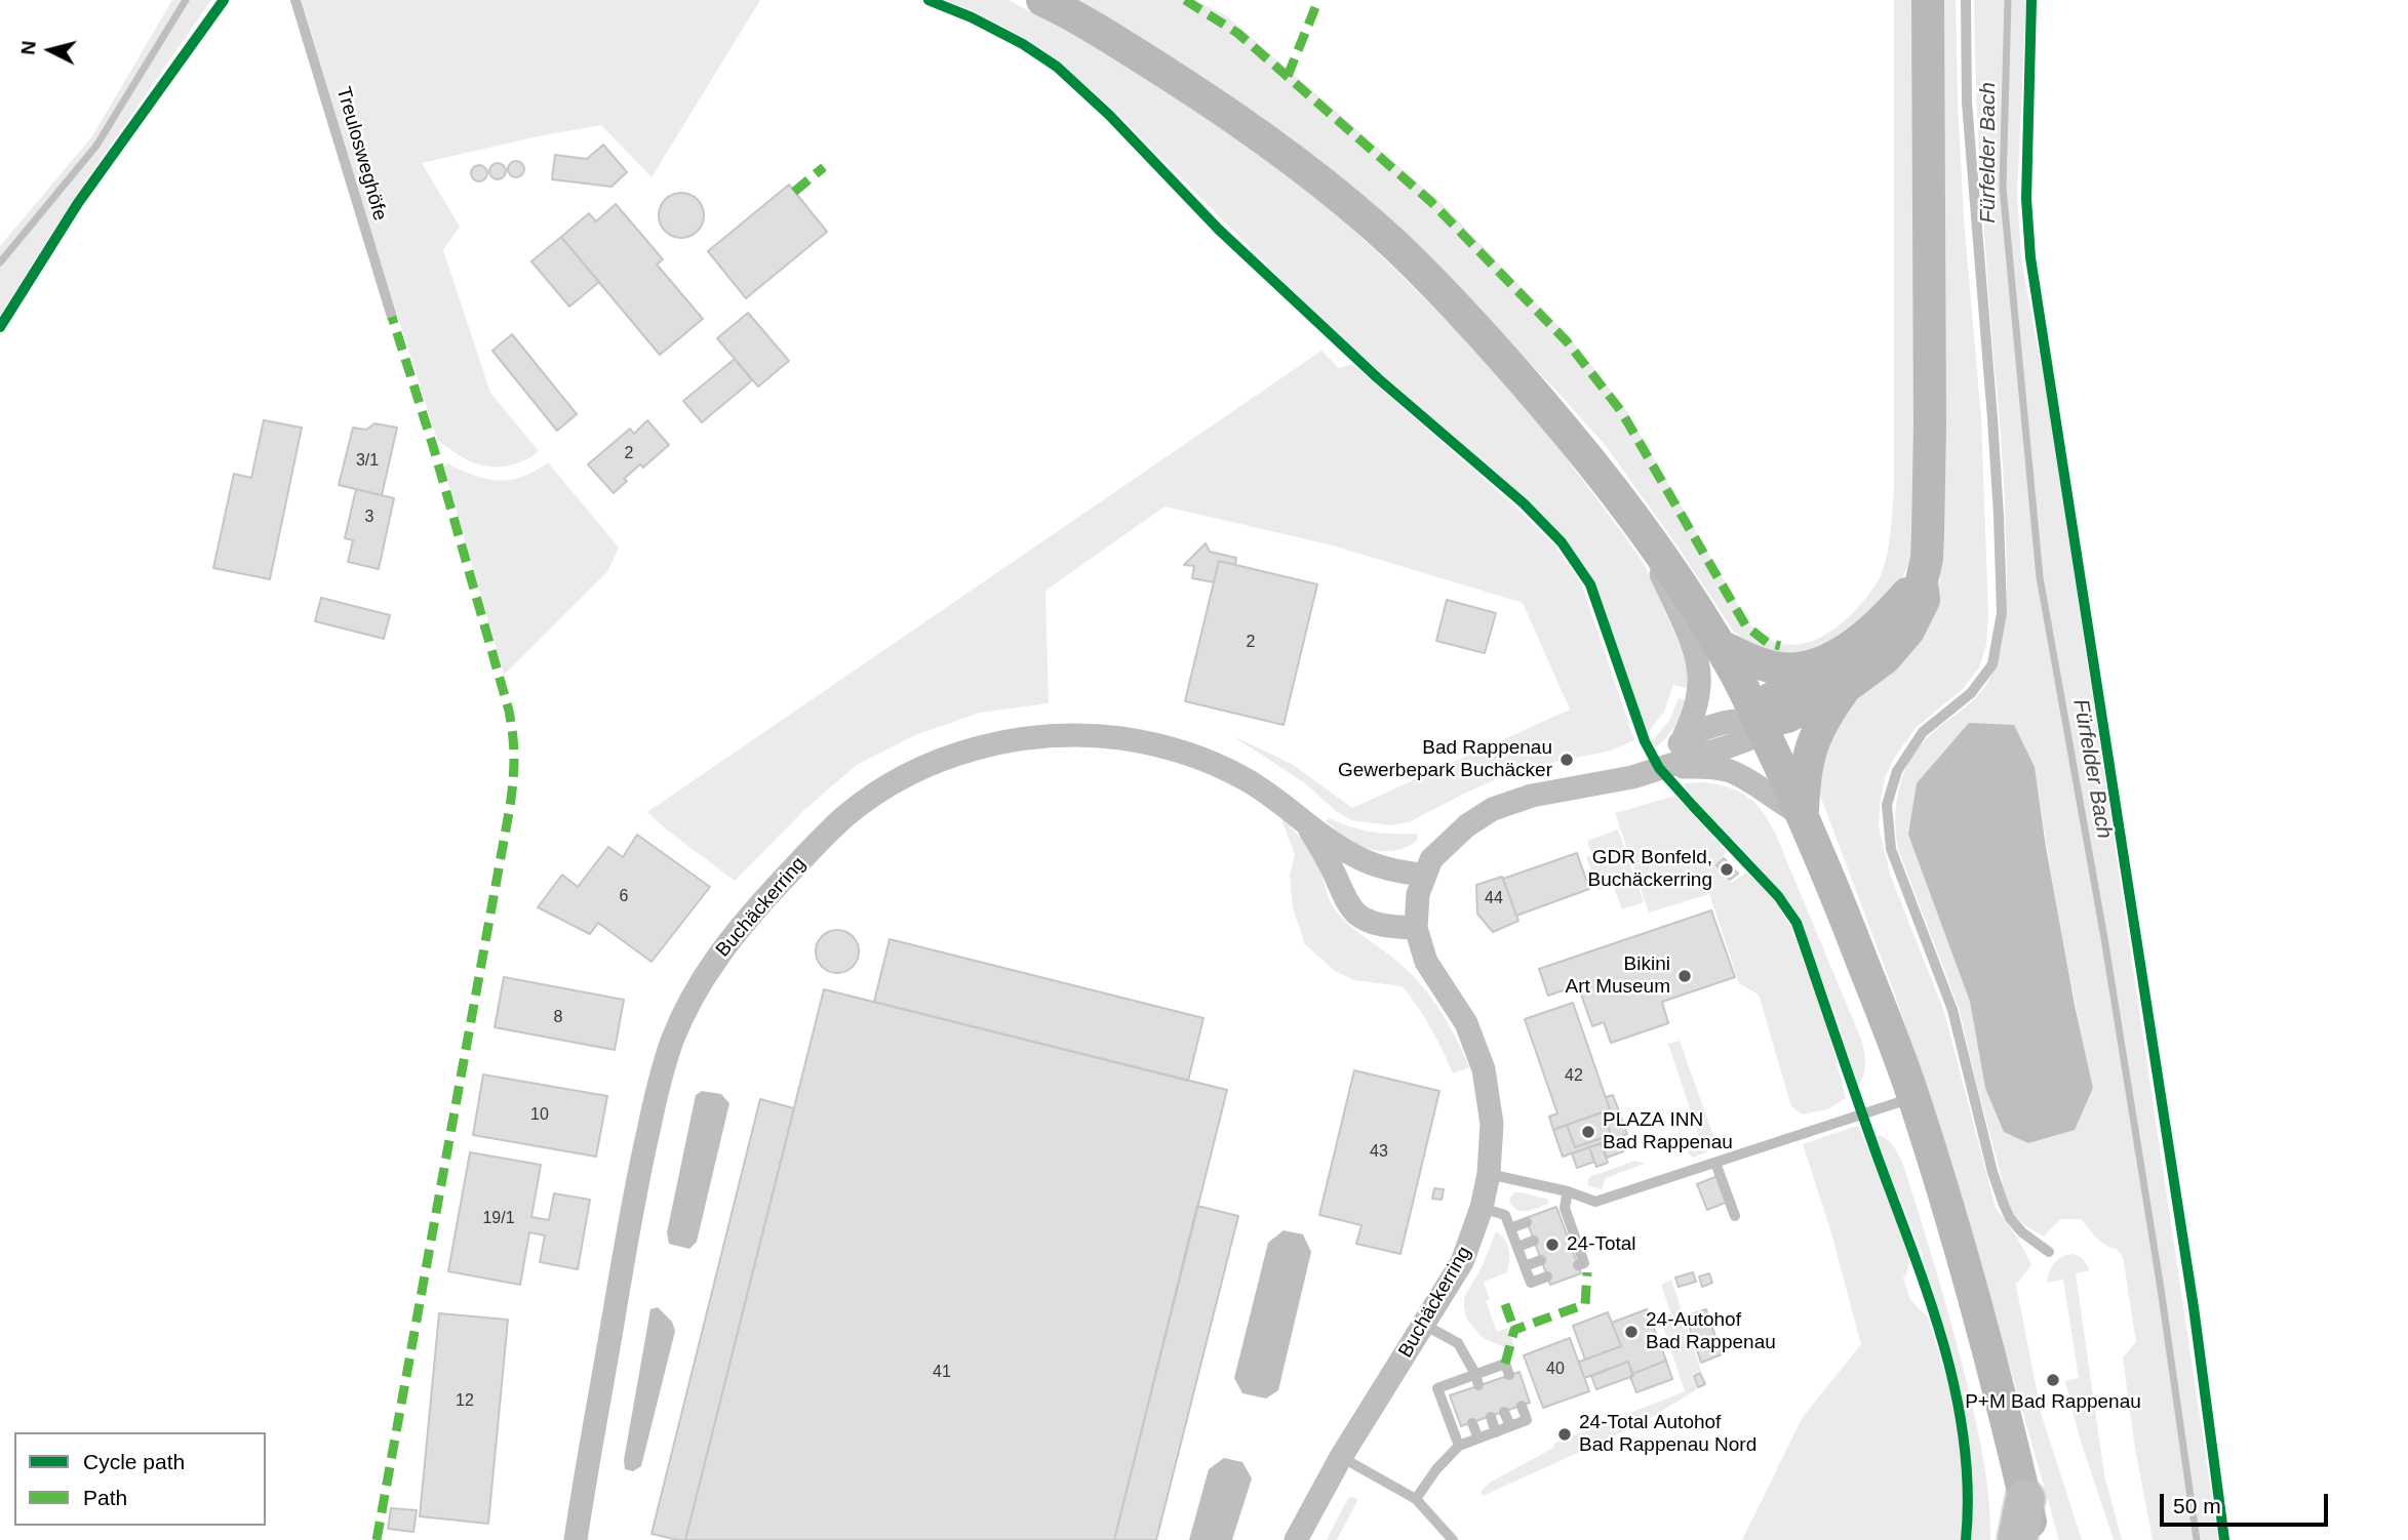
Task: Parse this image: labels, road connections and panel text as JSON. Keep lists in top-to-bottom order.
{
  "streets": {
    "street": ["Buchäckerring"],
    "lane": ["Treulosweghöfe"]
  },
  "water": ["Fürfelder Bach"],
  "places": [
    "Bad Rappenau Gewerbepark Buchäcker",
    "GDR Bonfeld, Buchäckerring",
    "Bikini Art Museum",
    "PLAZA INN Bad Rappenau",
    "24-Total",
    "24-Autohof Bad Rappenau",
    "P+M Bad Rappenau",
    "24-Total Autohof Bad Rappenau Nord"
  ],
  "house_numbers": [
    "2",
    "3/1",
    "3",
    "2",
    "6",
    "44",
    "8",
    "42",
    "10",
    "43",
    "19/1",
    "40",
    "41",
    "12"
  ],
  "legend": ["Cycle path", "Path"],
  "scale_bar": "50 m",
  "north": "left"
}
